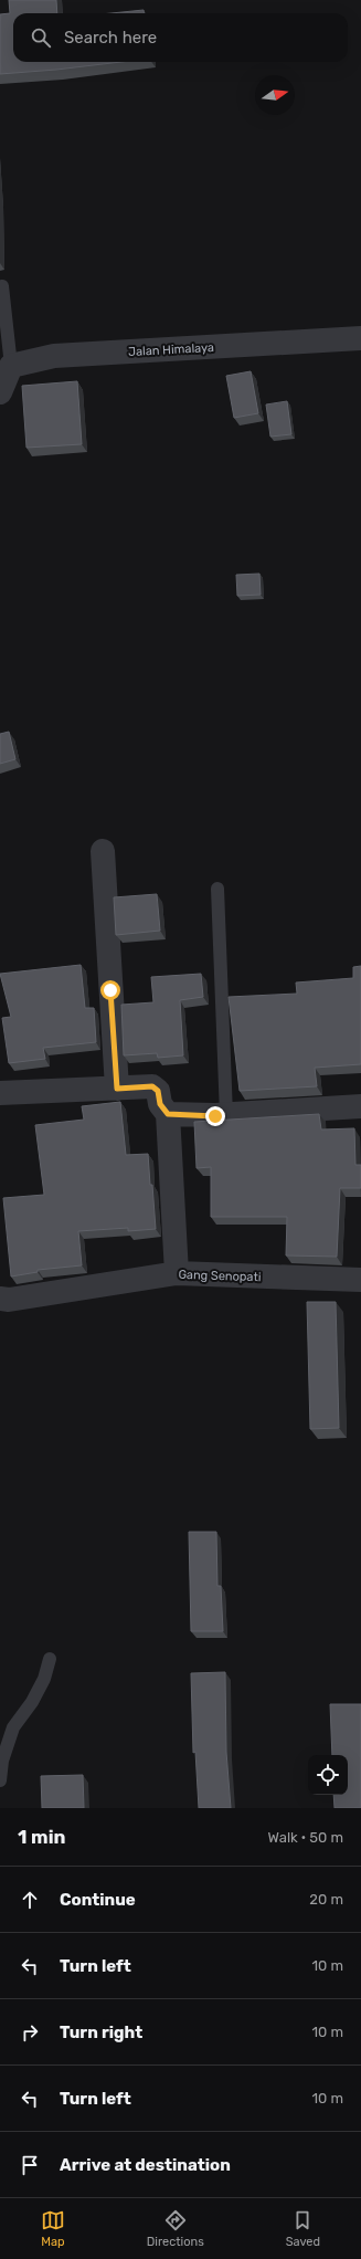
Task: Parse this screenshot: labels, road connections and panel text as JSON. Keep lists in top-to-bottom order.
{
  "streets": {
    "street": ["Jalan Himalaya", "Gang Senopati"]
  },
  "north": "right",
  "page": {
    "search": "Search here",
    "heading": ["1 min", "Walk · 50 m"],
    "list": [
      ["Continue", "20 m"],
      ["Turn left", "10 m"],
      ["Turn right", "10 m"],
      ["Turn left", "10 m"],
      "Arrive at destination"
    ],
    "nav": ["Map", "Directions", "Saved"]
  }
}
